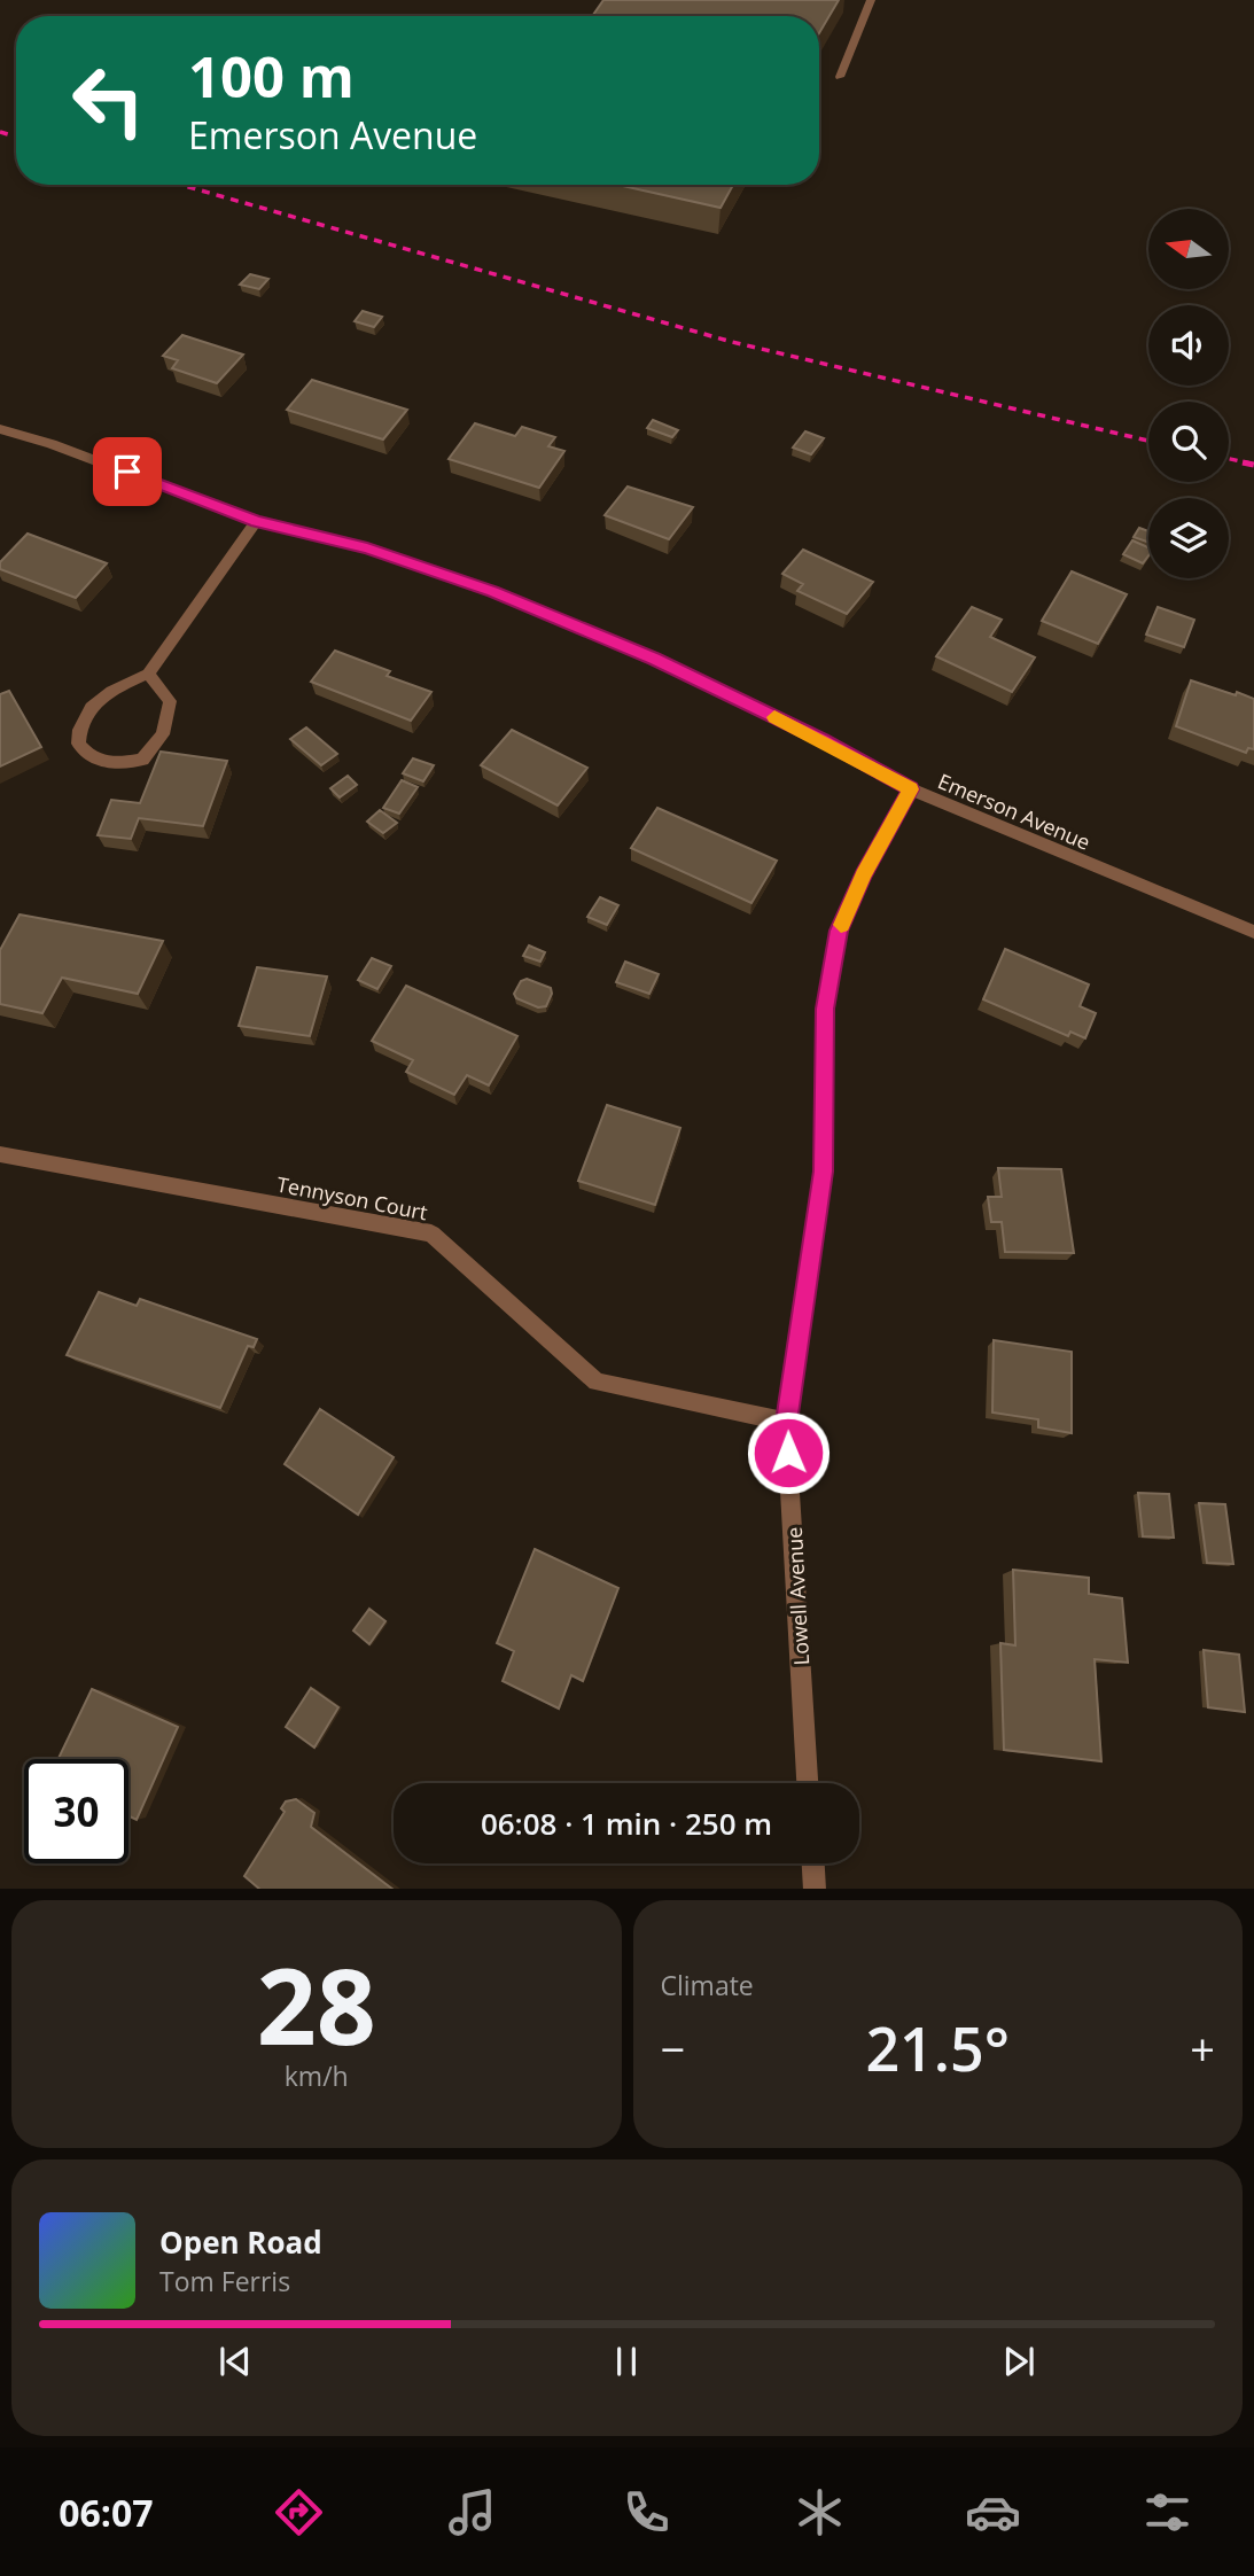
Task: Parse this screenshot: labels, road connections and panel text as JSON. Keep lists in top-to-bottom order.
{
  "streets": {
    "street": ["Emerson Avenue", "Tennyson Court", "Lowell Avenue"]
  },
  "crossings": [
    ["Emerson Avenue", "Lowell Avenue"],
    ["Tennyson Court", "Lowell Avenue"]
  ],
  "north": "left",
  "page": {
    "turn": ["100 m", "Emerson Avenue"],
    "limit": "30",
    "trip": "06:08 · 1 min · 250 m",
    "tile": [
      ["28", "km/h"],
      "Climate"
    ],
    "heat": ["−", "21.5°", "+"],
    "song": ["Open Road", "Tom Ferris"],
    "tabs": "06:07"
  }
}
